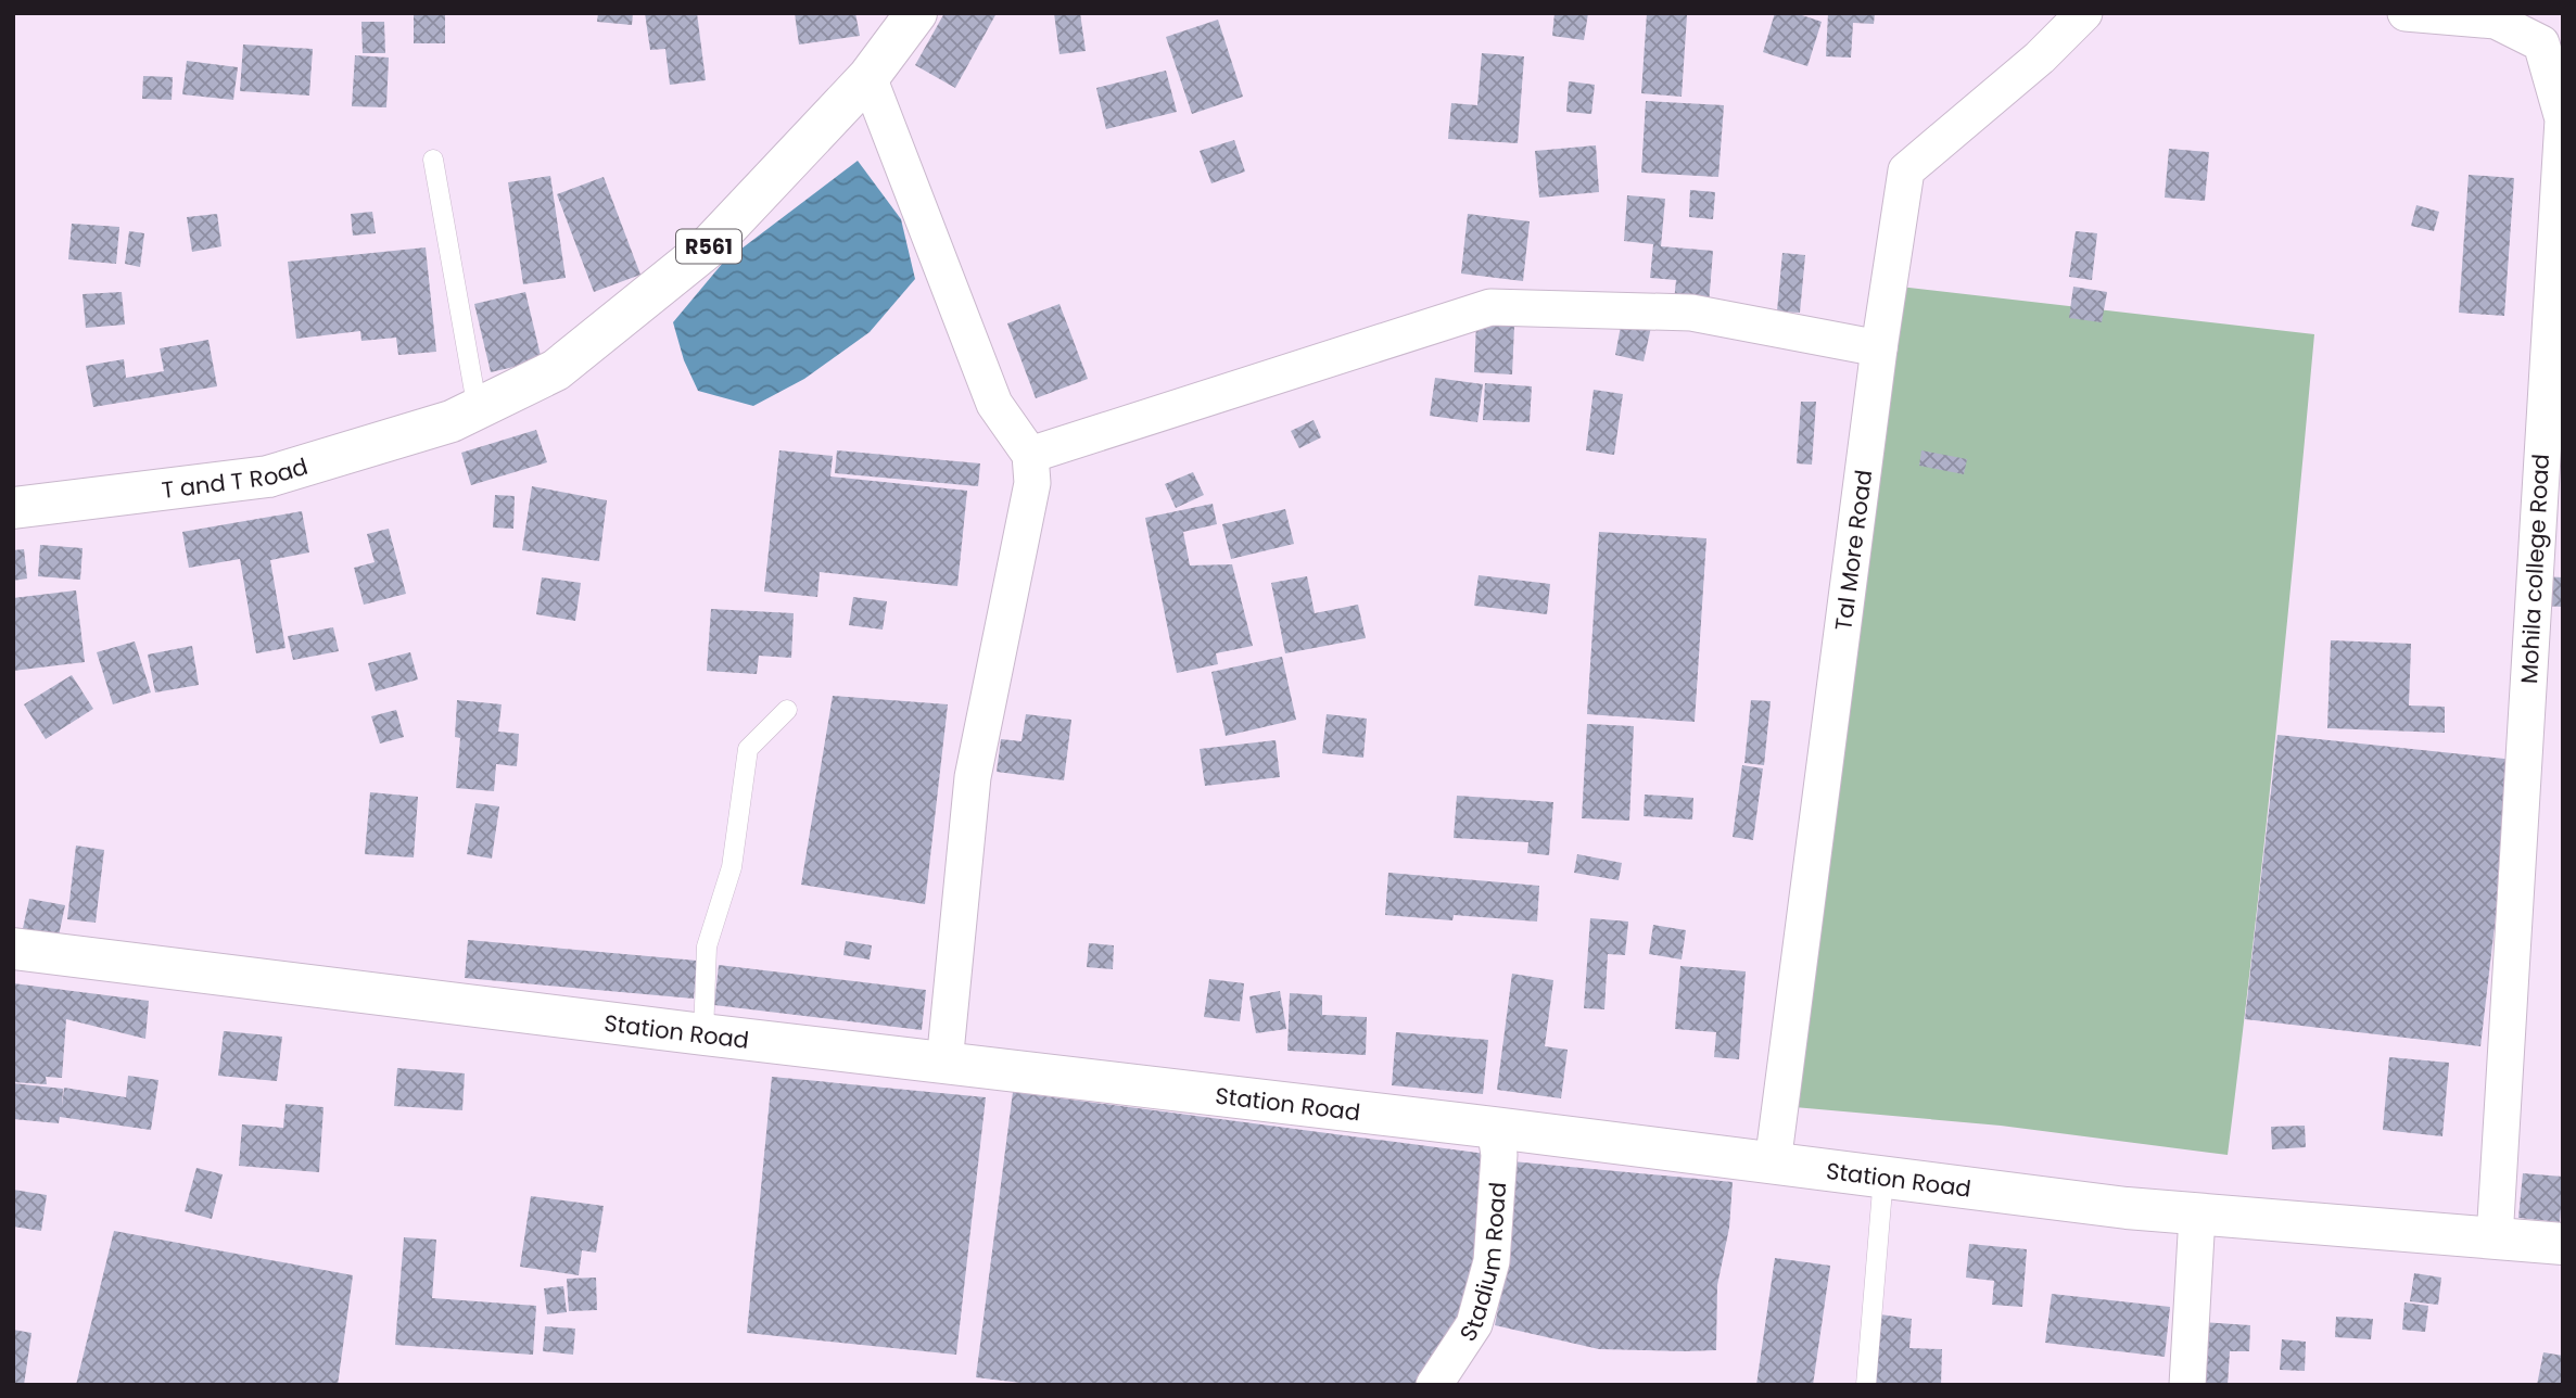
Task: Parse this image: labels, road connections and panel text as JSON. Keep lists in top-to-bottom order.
{
  "streets": {
    "main road": ["R561", "T and T Road", "Station Road"],
    "street": ["Tal More Road", "Mohila college Road", "Stadium Road"]
  },
  "crossings": [
    ["R561", "T and T Road"],
    ["Tal More Road", "Station Road"],
    ["Mohila college Road", "Station Road"],
    ["Station Road", "Stadium Road"]
  ]
}
